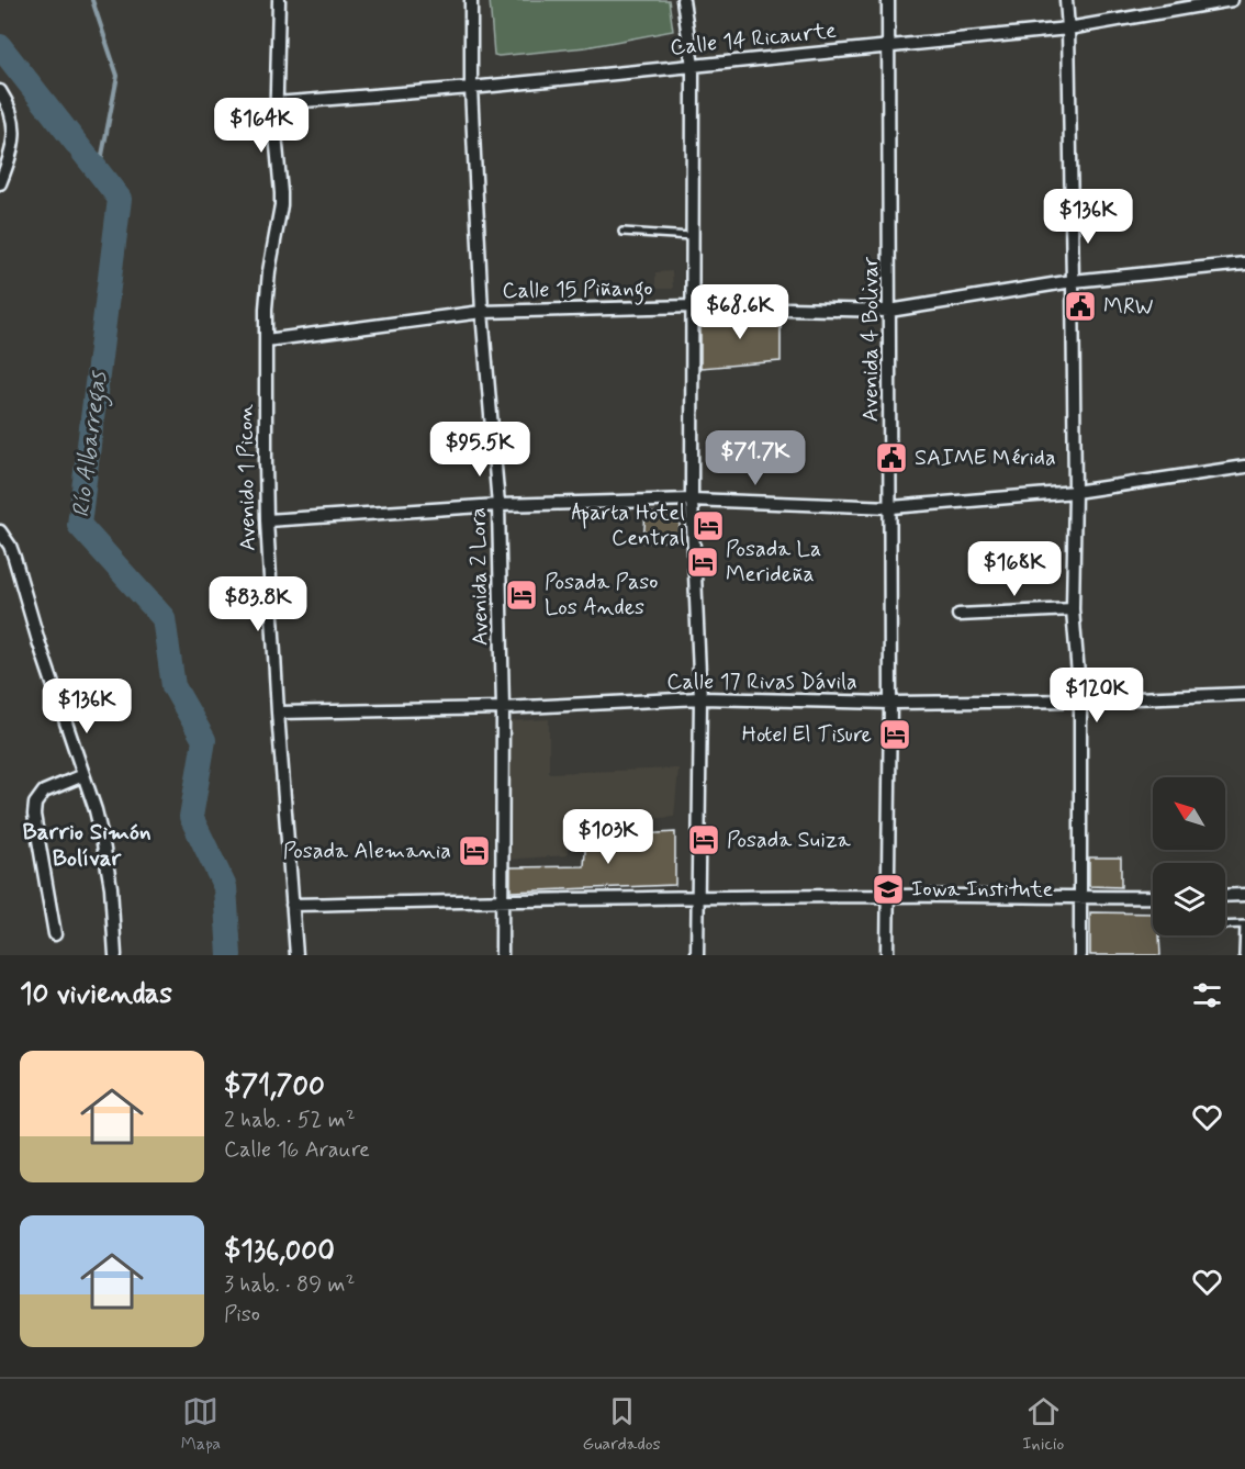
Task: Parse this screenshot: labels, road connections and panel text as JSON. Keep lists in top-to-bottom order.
{
  "streets": {
    "street": [
      "Calle 14 Ricaurte",
      "Calle 15 Piñango",
      "Avenida 4 Bolivar",
      "Avenido 1 Picon",
      "Avenida 2 Lora",
      "Calle 17 Rivas Dávila"
    ]
  },
  "crossings": [
    ["Calle 14 Ricaurte", "Avenida 4 Bolivar"],
    ["Calle 14 Ricaurte", "Avenido 1 Picon"],
    ["Calle 14 Ricaurte", "Avenida 2 Lora"],
    ["Calle 15 Piñango", "Avenida 4 Bolivar"],
    ["Calle 15 Piñango", "Avenido 1 Picon"],
    ["Calle 15 Piñango", "Avenida 2 Lora"],
    ["Avenida 4 Bolivar", "Calle 17 Rivas Dávila"],
    ["Avenido 1 Picon", "Calle 17 Rivas Dávila"],
    ["Avenida 2 Lora", "Calle 17 Rivas Dávila"]
  ],
  "districts": ["Barrio Simón Bolívar"],
  "water": ["Río Albarregas"],
  "places": {
    "public building": ["MRW", "SAIME Mérida"],
    "hotel": [
      "Aparta Hotel Central",
      "Posada La Merideña",
      "Posada Paso Los Andes",
      "Hotel El Tisure",
      "Posada Suiza",
      "Posada Alemania"
    ],
    "school or university": ["Iowa Institute"]
  },
  "north": "top left",
  "page": {
    "price": [
      "$164K",
      "$136K",
      "$68.6K",
      "$95.5K",
      "$71.7K",
      "$168K",
      "$83.8K",
      "$120K",
      "$136K",
      "$103K"
    ],
    "heading": "10 viviendas",
    "list": [
      {
        "name": "$71,700",
        "note": "2 hab. · 52 m² · Calle 16 Araure"
      },
      {
        "name": "$136,000",
        "note": "3 hab. · 89 m² · Piso"
      }
    ],
    "tabs": ["Mapa", "Guardados", "Inicio"]
  }
}
